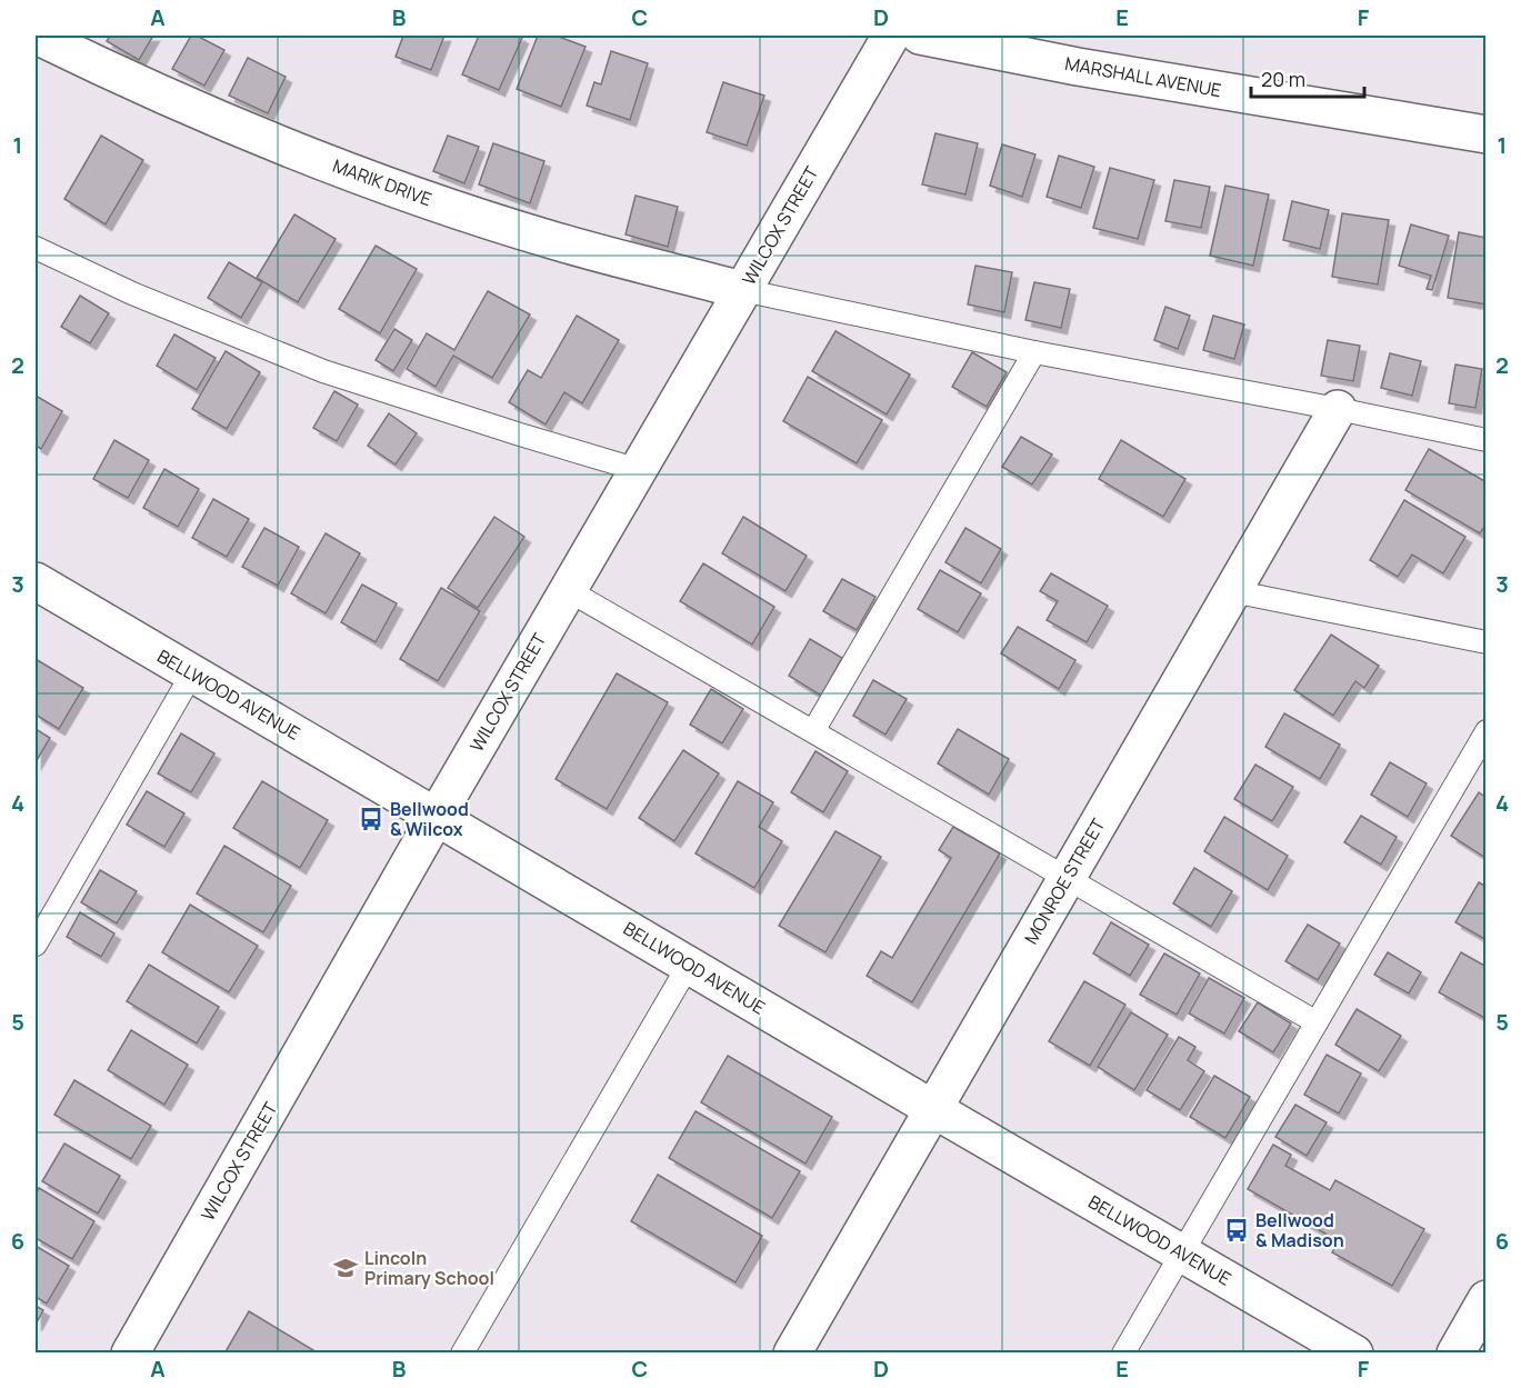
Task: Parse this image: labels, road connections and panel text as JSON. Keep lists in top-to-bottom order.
{
  "streets": {
    "street": [
      "MARSHALL AVENUE",
      "MARIK DRIVE",
      "WILCOX STREET",
      "BELLWOOD AVENUE",
      "MONROE STREET"
    ]
  },
  "crossings": [
    ["MARIK DRIVE", "WILCOX STREET"],
    ["WILCOX STREET", "BELLWOOD AVENUE"],
    ["BELLWOOD AVENUE", "MONROE STREET"]
  ],
  "places": {
    "bus stop": ["Bellwood & Wilcox", "Bellwood & Madison"],
    "school or university": ["Lincoln Primary School"]
  },
  "scale_bar": "20 m",
  "grid": {
    "columns": [
      "A",
      "B",
      "C",
      "D",
      "E",
      "F"
    ],
    "rows": [
      "1",
      "2",
      "3",
      "4",
      "5",
      "6"
    ]
  }
}
